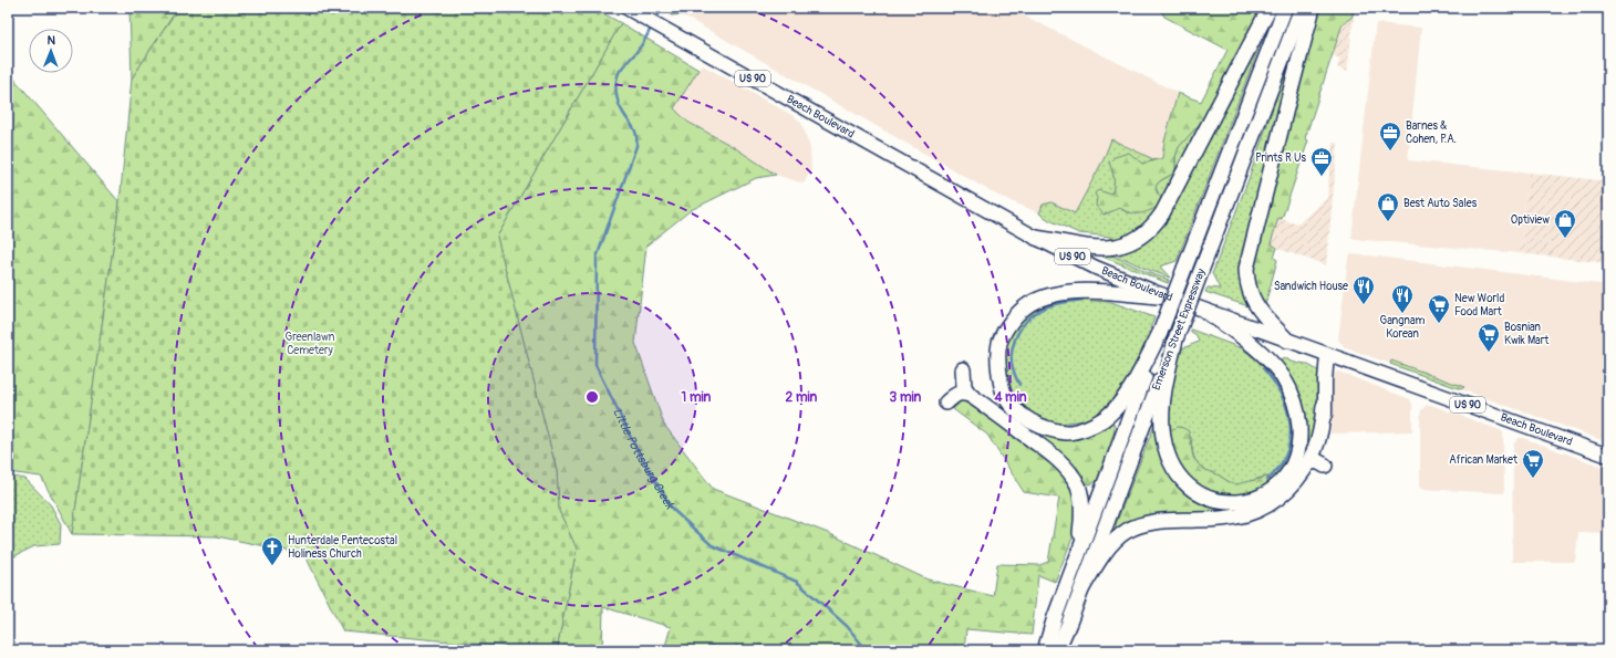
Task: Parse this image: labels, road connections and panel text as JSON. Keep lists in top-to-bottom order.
{
  "streets": {
    "highway": ["US 90", "Beach Boulevard", "Emerson Street Expressway"]
  },
  "water": ["Little Pottsburg Creek"],
  "parks": ["Greenlawn Cemetery"],
  "places": {
    "office": ["Barnes & Cohen, P.A.", "Prints R Us"],
    "shop": ["Best Auto Sales", "Optiview"],
    "restaurant": ["Sandwich House", "Gangnam Korean"],
    "supermarket": ["New World Food Mart", "Bosnian Kwik Mart", "African Market"],
    "church": ["Hunterdale Pentecostal Holiness Church"]
  },
  "north": "top",
  "rings": [
    "1 min",
    "2 min",
    "3 min",
    "4 min"
  ]
}
